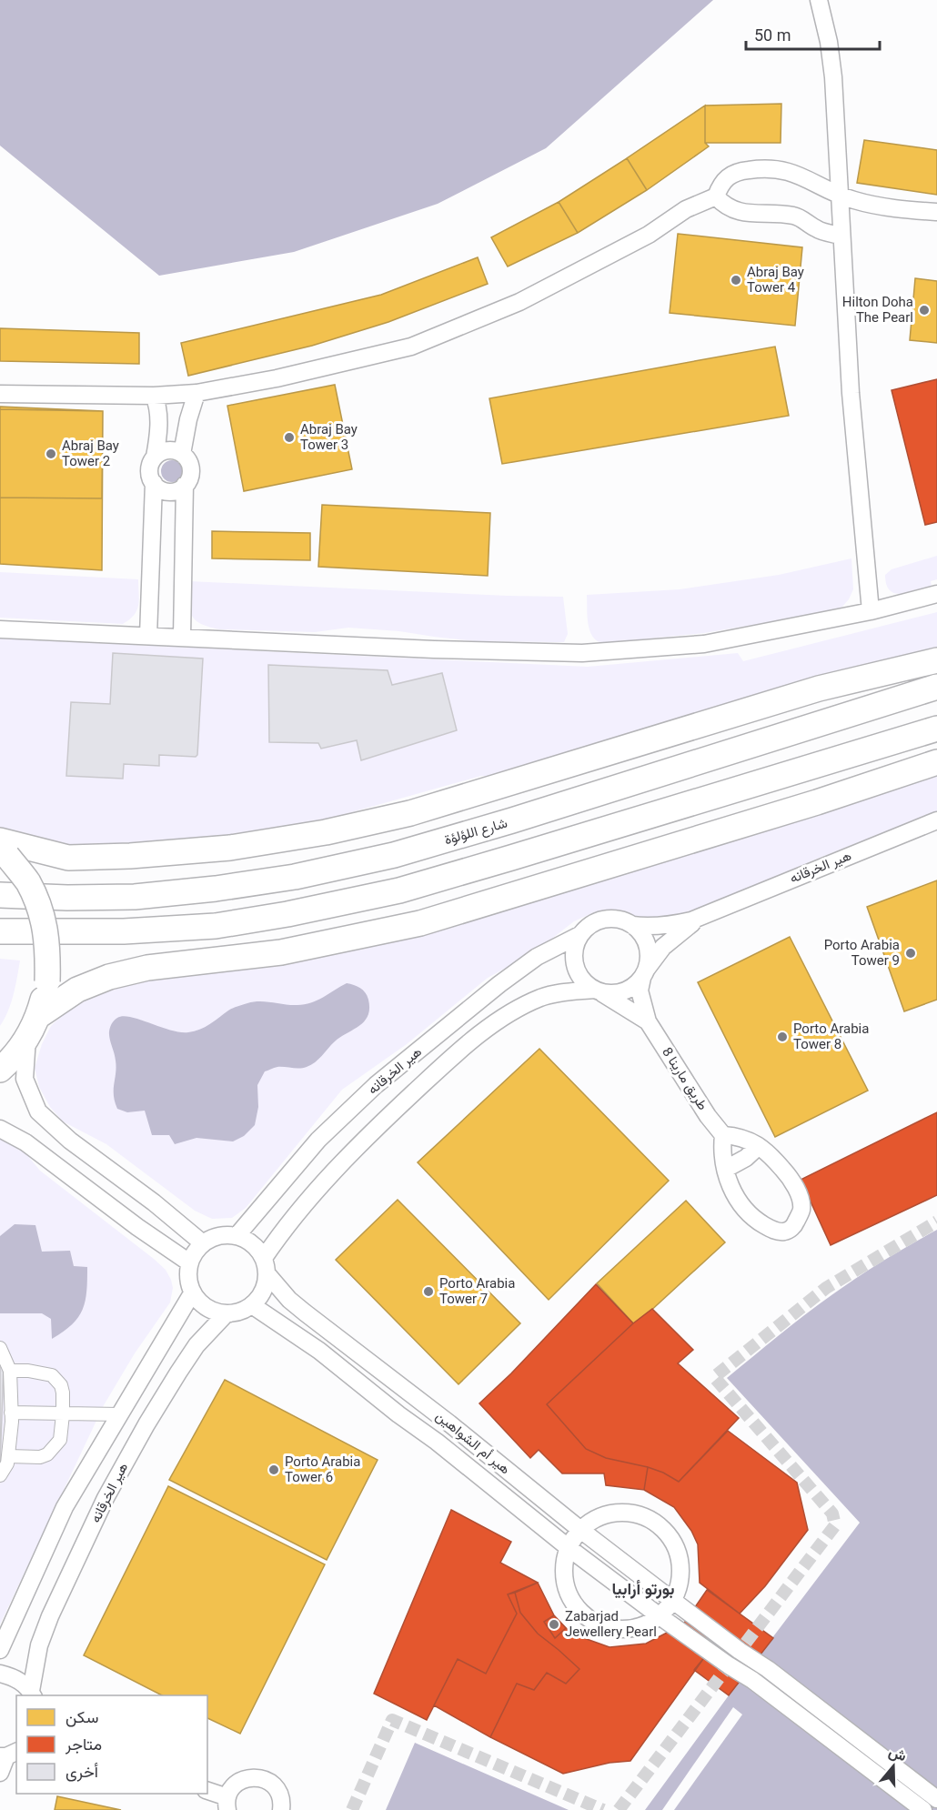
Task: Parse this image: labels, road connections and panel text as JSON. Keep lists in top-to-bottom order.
{
  "streets": {
    "main road": ["شارع اللؤلؤة"],
    "street": ["هير الخرقانه", "طريق مارينا 8", "هير أم الشواهين"]
  },
  "crossings": [
    ["هير الخرقانه", "طريق مارينا 8"],
    ["هير الخرقانه", "هير أم الشواهين"]
  ],
  "districts": ["بورتو أرابيا"],
  "places": [
    "Abraj Bay Tower 4",
    "Hilton Doha The Pearl",
    "Abraj Bay Tower 3",
    "Abraj Bay Tower 2",
    "Porto Arabia Tower 9",
    "Porto Arabia Tower 8",
    "Porto Arabia Tower 7",
    "Porto Arabia Tower 6",
    "Zabarjad Jewellery Pearl"
  ],
  "legend": ["سكن", "متاجر", "أخرى"],
  "scale_bar": "50 m",
  "north": "top"
}
